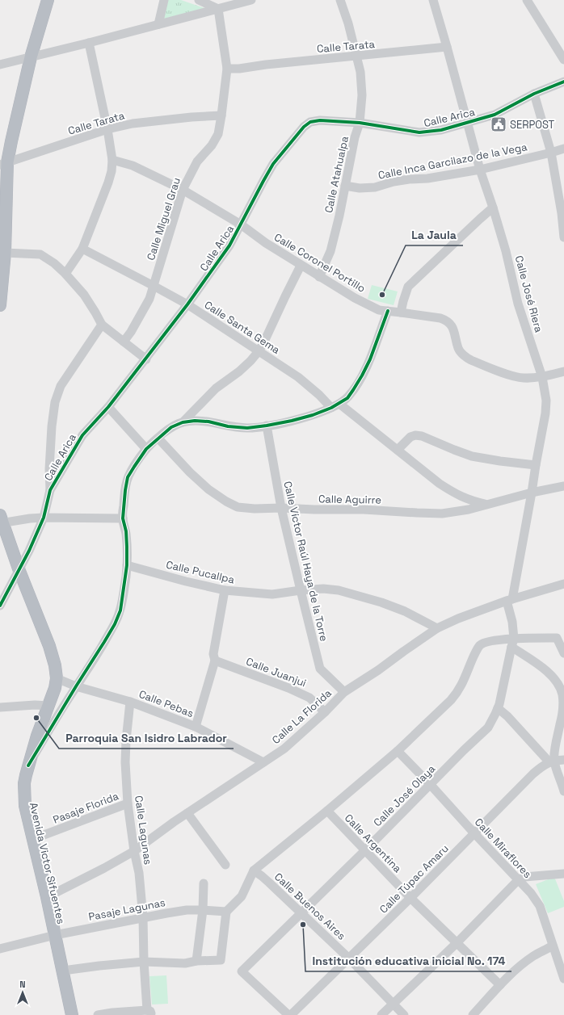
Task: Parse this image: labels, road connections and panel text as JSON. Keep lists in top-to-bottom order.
{
  "streets": {
    "highway": ["Avenida Victor Sifuentes"],
    "street": [
      "Calle Tarata",
      "Calle Arica",
      "Calle Inca Garcilazo de la Vega",
      "Calle Atahualpa",
      "Calle Miguel Grau",
      "Calle Coronel Portillo",
      "Calle José Riera",
      "Calle Santa Gema",
      "Calle Aguirre",
      "Calle Víctor Raúl Haya de la Torre",
      "Calle Pucallpa",
      "Calle Juanjui",
      "Calle Pebas",
      "Calle La Florida",
      "Calle José Olaya",
      "Pasaje Florida",
      "Calle Lagunas",
      "Calle Argentina",
      "Calle Miraflores",
      "Calle Túpac Amaru",
      "Calle Buenos Aires",
      "Pasaje Lagunas"
    ]
  },
  "crossings": [
    ["Calle Tarata", "Calle Atahualpa"],
    ["Calle Tarata", "Calle Miguel Grau"],
    ["Calle Tarata", "Calle José Riera"],
    ["Calle Arica", "Calle Atahualpa"],
    ["Calle Arica", "Calle Coronel Portillo"],
    ["Calle Arica", "Calle José Riera"],
    ["Calle Arica", "Calle Santa Gema"],
    ["Calle Arica", "Avenida Victor Sifuentes"],
    ["Calle Inca Garcilazo de la Vega", "Calle Atahualpa"],
    ["Calle Inca Garcilazo de la Vega", "Calle José Riera"],
    ["Calle Atahualpa", "Calle Coronel Portillo"],
    ["Calle Miguel Grau", "Calle Coronel Portillo"],
    ["Calle Miguel Grau", "Calle Santa Gema"],
    ["Calle Coronel Portillo", "Calle José Riera"],
    ["Calle José Riera", "Calle Aguirre"],
    ["Calle José Riera", "Calle La Florida"],
    ["Calle José Riera", "Calle José Olaya"],
    ["Calle Santa Gema", "Calle Aguirre"],
    ["Calle Aguirre", "Calle Víctor Raúl Haya de la Torre"],
    ["Calle Víctor Raúl Haya de la Torre", "Calle Pucallpa"],
    ["Calle Víctor Raúl Haya de la Torre", "Calle La Florida"],
    ["Calle Pucallpa", "Calle La Florida"],
    ["Calle Juanjui", "Calle La Florida"],
    ["Calle Pebas", "Calle La Florida"],
    ["Calle Pebas", "Calle Lagunas"],
    ["Calle Pebas", "Avenida Victor Sifuentes"],
    ["Calle La Florida", "Calle José Olaya"],
    ["Calle La Florida", "Calle Lagunas"],
    ["Calle La Florida", "Avenida Victor Sifuentes"],
    ["Calle José Olaya", "Calle Argentina"],
    ["Calle José Olaya", "Calle Miraflores"],
    ["Calle José Olaya", "Calle Túpac Amaru"],
    ["Calle José Olaya", "Calle Buenos Aires"],
    ["Pasaje Florida", "Calle Lagunas"],
    ["Pasaje Florida", "Avenida Victor Sifuentes"],
    ["Calle Lagunas", "Pasaje Lagunas"],
    ["Calle Argentina", "Calle Túpac Amaru"],
    ["Calle Miraflores", "Calle Túpac Amaru"],
    ["Avenida Victor Sifuentes", "Pasaje Lagunas"],
    ["Calle Túpac Amaru", "Calle Buenos Aires"]
  ],
  "places": {
    "public building": ["SERPOST"],
    "other": ["La Jaula", "Parroquia San Isidro Labrador", "Institución educativa inicial No. 174"]
  },
  "north": "top"
}
